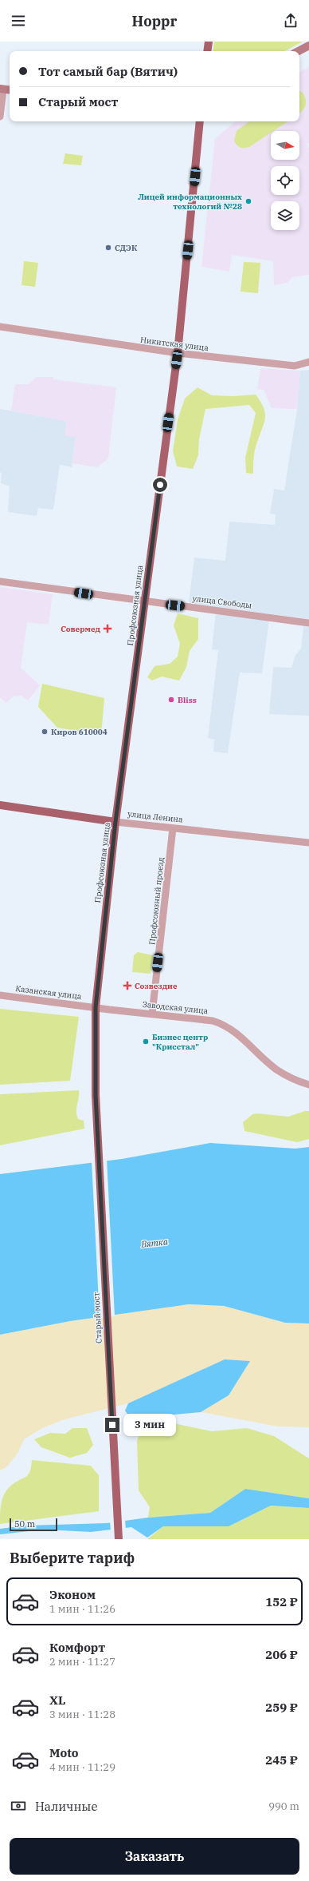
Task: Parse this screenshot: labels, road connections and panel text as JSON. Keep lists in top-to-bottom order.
{
  "streets": {
    "main road": ["Профсоюзная улица", "улица Ленина", "Старый мост"],
    "street": [
      "Никитская улица",
      "улица Свободы",
      "Профсоюзный проезд",
      "Казанская улица",
      "Заводская улица"
    ]
  },
  "crossings": [
    ["Никитская улица", "Профсоюзная улица"],
    ["улица Свободы", "Профсоюзная улица"],
    ["Профсоюзная улица", "улица Ленина"],
    ["Профсоюзная улица", "Казанская улица"],
    ["Профсоюзная улица", "Заводская улица"],
    ["Профсоюзная улица", "Старый мост"],
    ["улица Ленина", "Профсоюзный проезд"],
    ["Профсоюзный проезд", "Заводская улица"],
    ["Казанская улица", "Заводская улица"]
  ],
  "water": ["Вятка"],
  "places": {
    "other": [
      "Лицей информационных технологий №28",
      "СДЭК",
      "Bliss",
      "Киров 610004",
      "Бизнес центр \"Крисстал\""
    ],
    "health": ["Совермед", "Созвездие"]
  },
  "scale_bar": "50 m",
  "north": "right",
  "page": {
    "header": "Hoppr",
    "banner": ["Тот самый бар (Вятич)", "Старый мост"],
    "bubble": "3 мин",
    "scale": "50 m",
    "heading": "Выберите тариф",
    "list": [
      {
        "name": "Эконом",
        "note": "1 мин · 11:26",
        "value": "152 ₽"
      },
      {
        "name": "Комфорт",
        "note": "2 мин · 11:27",
        "value": "206 ₽"
      },
      {
        "name": "XL",
        "note": "3 мин · 11:28",
        "value": "259 ₽"
      },
      {
        "name": "Moto",
        "note": "4 мин · 11:29",
        "value": "245 ₽"
      }
    ],
    "pay": ["Наличные", "990 m"],
    "buttons": "Заказать"
  }
}
